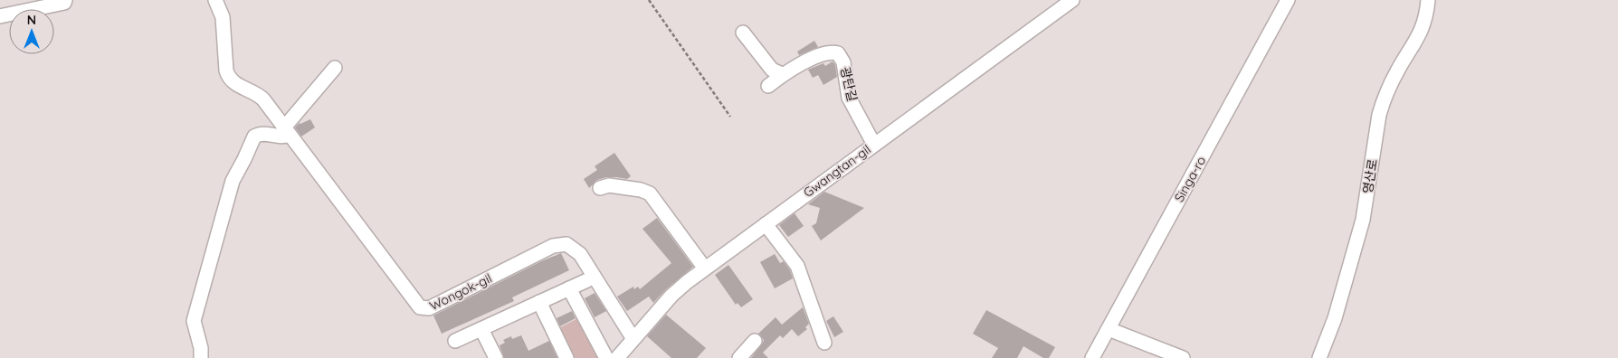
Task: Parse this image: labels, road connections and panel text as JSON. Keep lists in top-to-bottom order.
{
  "streets": {
    "street": [
      "광탄길",
      "Gwangtan-gil",
      "영산로",
      "Singa-ro",
      "Wongok-gil"
    ]
  },
  "crossings": [
    ["광탄길", "Gwangtan-gil"],
    ["Gwangtan-gil", "Wongok-gil"]
  ],
  "north": "top"
}
